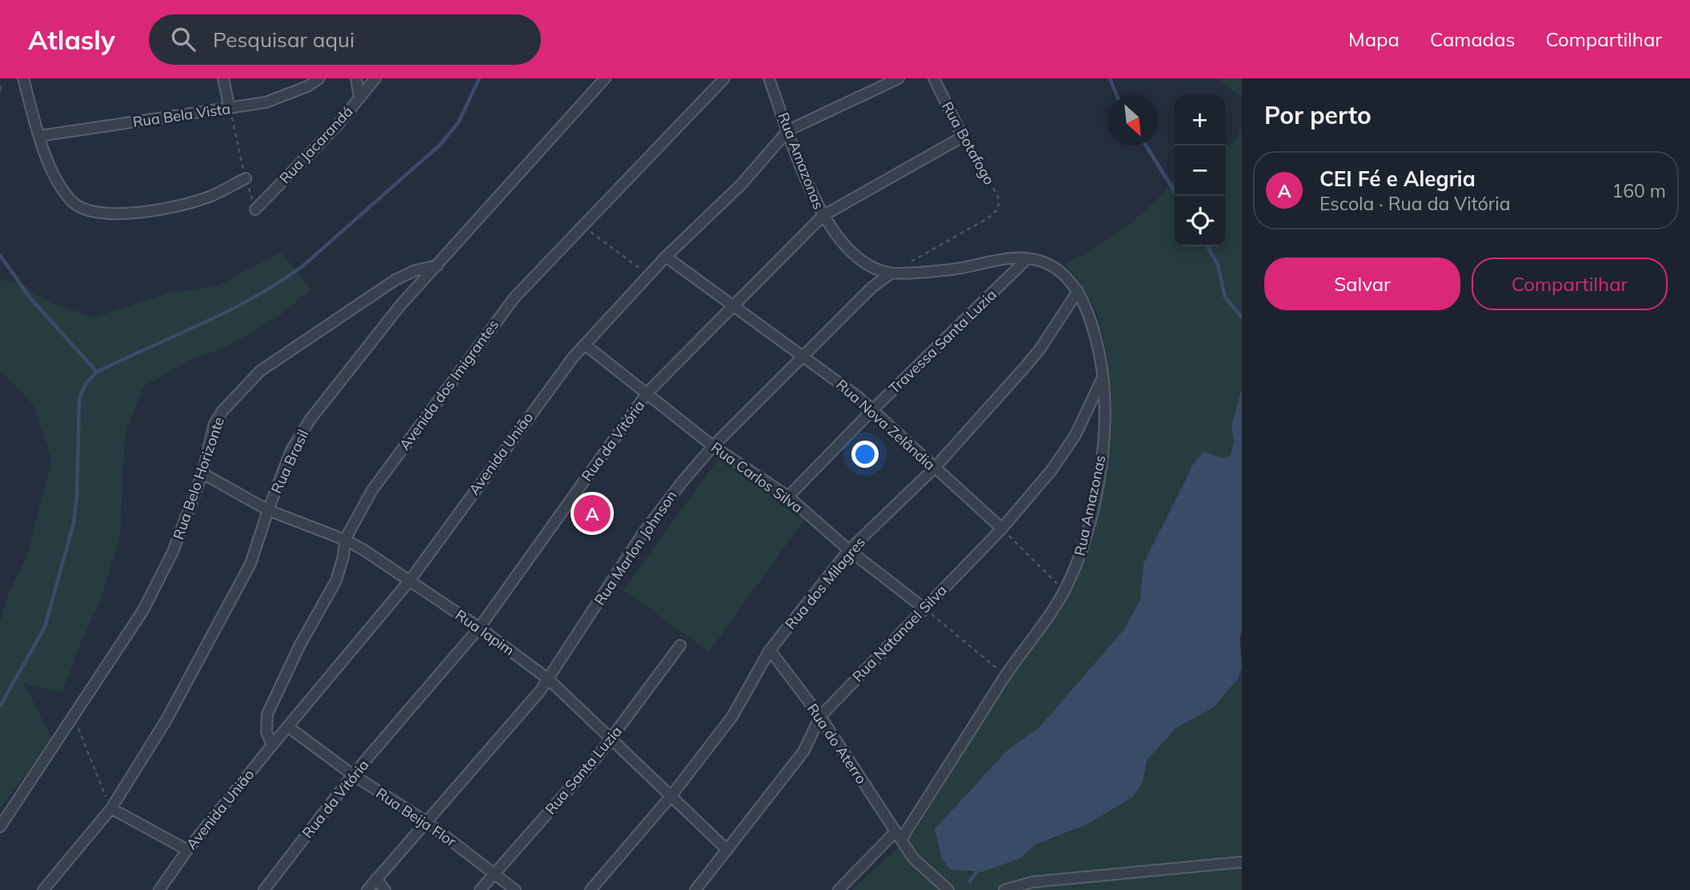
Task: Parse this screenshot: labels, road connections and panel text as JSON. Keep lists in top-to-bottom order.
{
  "streets": {
    "street": [
      "Rua Bela Vista",
      "Rua Botafogo",
      "Rua Jacarandá",
      "Rua Amazonas",
      "Travessa Santa Luzia",
      "Avenida dos Imigrantes",
      "Rua Nova Zelândia",
      "Rua da Vitória",
      "Avenida União",
      "Rua Brasil",
      "Rua Carlos Silva",
      "Rua Belo Horizonte",
      "Rua Marlon Johnson",
      "Rua dos Milagres",
      "Rua Iapim",
      "Rua Natanael Silva",
      "Rua do Aterro",
      "Rua Santa Luzia",
      "Rua Beija Flor"
    ]
  },
  "crossings": [
    ["Rua Botafogo", "Rua da Vitória"],
    ["Rua Amazonas", "Travessa Santa Luzia"],
    ["Rua Amazonas", "Rua da Vitória"],
    ["Rua Amazonas", "Avenida União"],
    ["Rua Amazonas", "Rua Marlon Johnson"],
    ["Rua Amazonas", "Rua dos Milagres"],
    ["Rua Amazonas", "Rua Natanael Silva"],
    ["Rua Amazonas", "Rua do Aterro"],
    ["Travessa Santa Luzia", "Rua Nova Zelândia"],
    ["Travessa Santa Luzia", "Rua Carlos Silva"],
    ["Avenida dos Imigrantes", "Avenida União"],
    ["Avenida dos Imigrantes", "Rua Iapim"],
    ["Rua Nova Zelândia", "Rua da Vitória"],
    ["Rua Nova Zelândia", "Avenida União"],
    ["Rua Nova Zelândia", "Rua Marlon Johnson"],
    ["Rua Nova Zelândia", "Rua dos Milagres"],
    ["Rua Nova Zelândia", "Rua Natanael Silva"],
    ["Rua da Vitória", "Rua Carlos Silva"],
    ["Rua da Vitória", "Rua Iapim"],
    ["Rua da Vitória", "Rua Beija Flor"],
    ["Avenida União", "Rua Carlos Silva"],
    ["Avenida União", "Rua Iapim"],
    ["Avenida União", "Rua Beija Flor"],
    ["Rua Brasil", "Rua Belo Horizonte"],
    ["Rua Brasil", "Rua Iapim"],
    ["Rua Carlos Silva", "Rua Marlon Johnson"],
    ["Rua Carlos Silva", "Rua dos Milagres"],
    ["Rua Carlos Silva", "Rua Natanael Silva"],
    ["Rua Belo Horizonte", "Rua Iapim"],
    ["Rua Marlon Johnson", "Rua Iapim"],
    ["Rua Marlon Johnson", "Rua Beija Flor"],
    ["Rua dos Milagres", "Rua Iapim"],
    ["Rua dos Milagres", "Rua do Aterro"],
    ["Rua Iapim", "Rua Natanael Silva"],
    ["Rua Iapim", "Rua Santa Luzia"],
    ["Rua Natanael Silva", "Rua do Aterro"],
    ["Rua Santa Luzia", "Rua Beija Flor"]
  ],
  "north": "bottom right",
  "page": {
    "header": "Atlasly",
    "search": "Pesquisar aqui",
    "nav": ["Mapa", "Camadas", "Compartilhar"],
    "heading": "Por perto",
    "map_buttons": ["+", "−"],
    "list": [
      {
        "mark": "A",
        "name": "CEI Fé e Alegria",
        "note": "Escola · Rua da Vitória",
        "value": "160 m"
      }
    ],
    "buttons": ["Salvar", "Compartilhar"],
    "pins": "A"
  }
}
